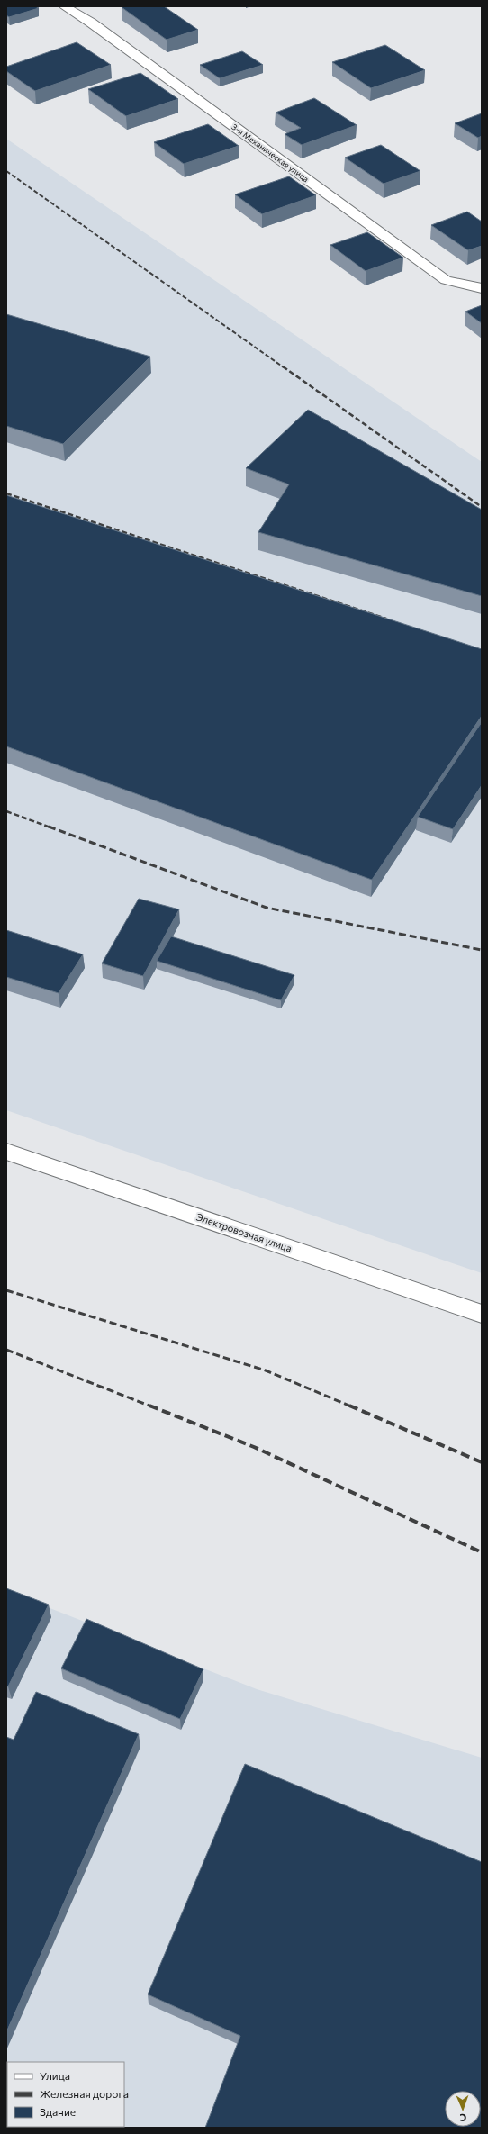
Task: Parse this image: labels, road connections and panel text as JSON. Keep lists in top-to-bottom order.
{
  "streets": {
    "street": ["3-я Механическая улица", "Электровозная улица"]
  },
  "legend": ["Улица", "Железная дорога", "Здание"],
  "north": "bottom"
}
